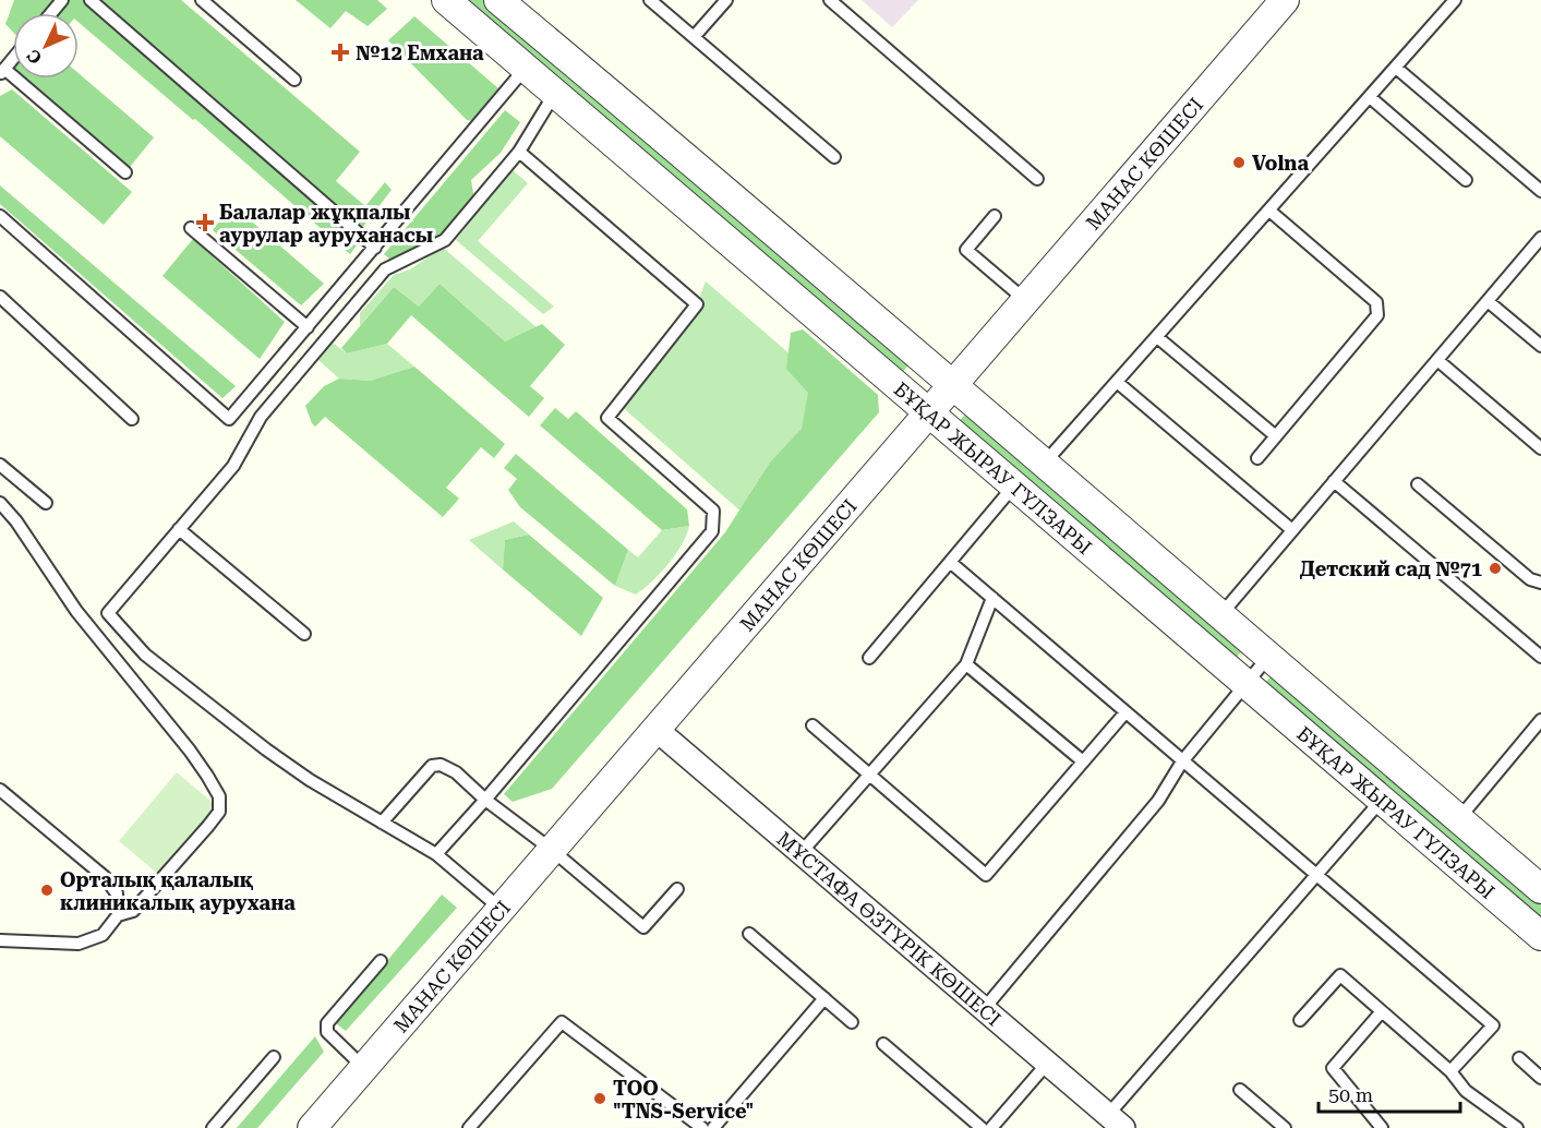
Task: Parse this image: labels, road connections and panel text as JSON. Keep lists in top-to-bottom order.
{
  "streets": {
    "street": ["МАНАС КӨШЕСІ", "БҰҚАР ЖЫРАУ ГҮЛЗАРЫ", "МҰСТАФА ӨЗТҮРІК КӨШЕСІ"]
  },
  "crossings": [
    ["МАНАС КӨШЕСІ", "БҰҚАР ЖЫРАУ ГҮЛЗАРЫ"],
    ["МАНАС КӨШЕСІ", "МҰСТАФА ӨЗТҮРІК КӨШЕСІ"]
  ],
  "places": {
    "health": ["№12 Емхана", "Балалар жұқпалы аурулар ауруханасы"],
    "other": [
      "Volna",
      "Детский сад №71",
      "Орталық қалалық клиникалық аурухана",
      "ТОО \"TNS-Service\""
    ]
  },
  "scale_bar": "50 m",
  "north": "bottom left"
}
